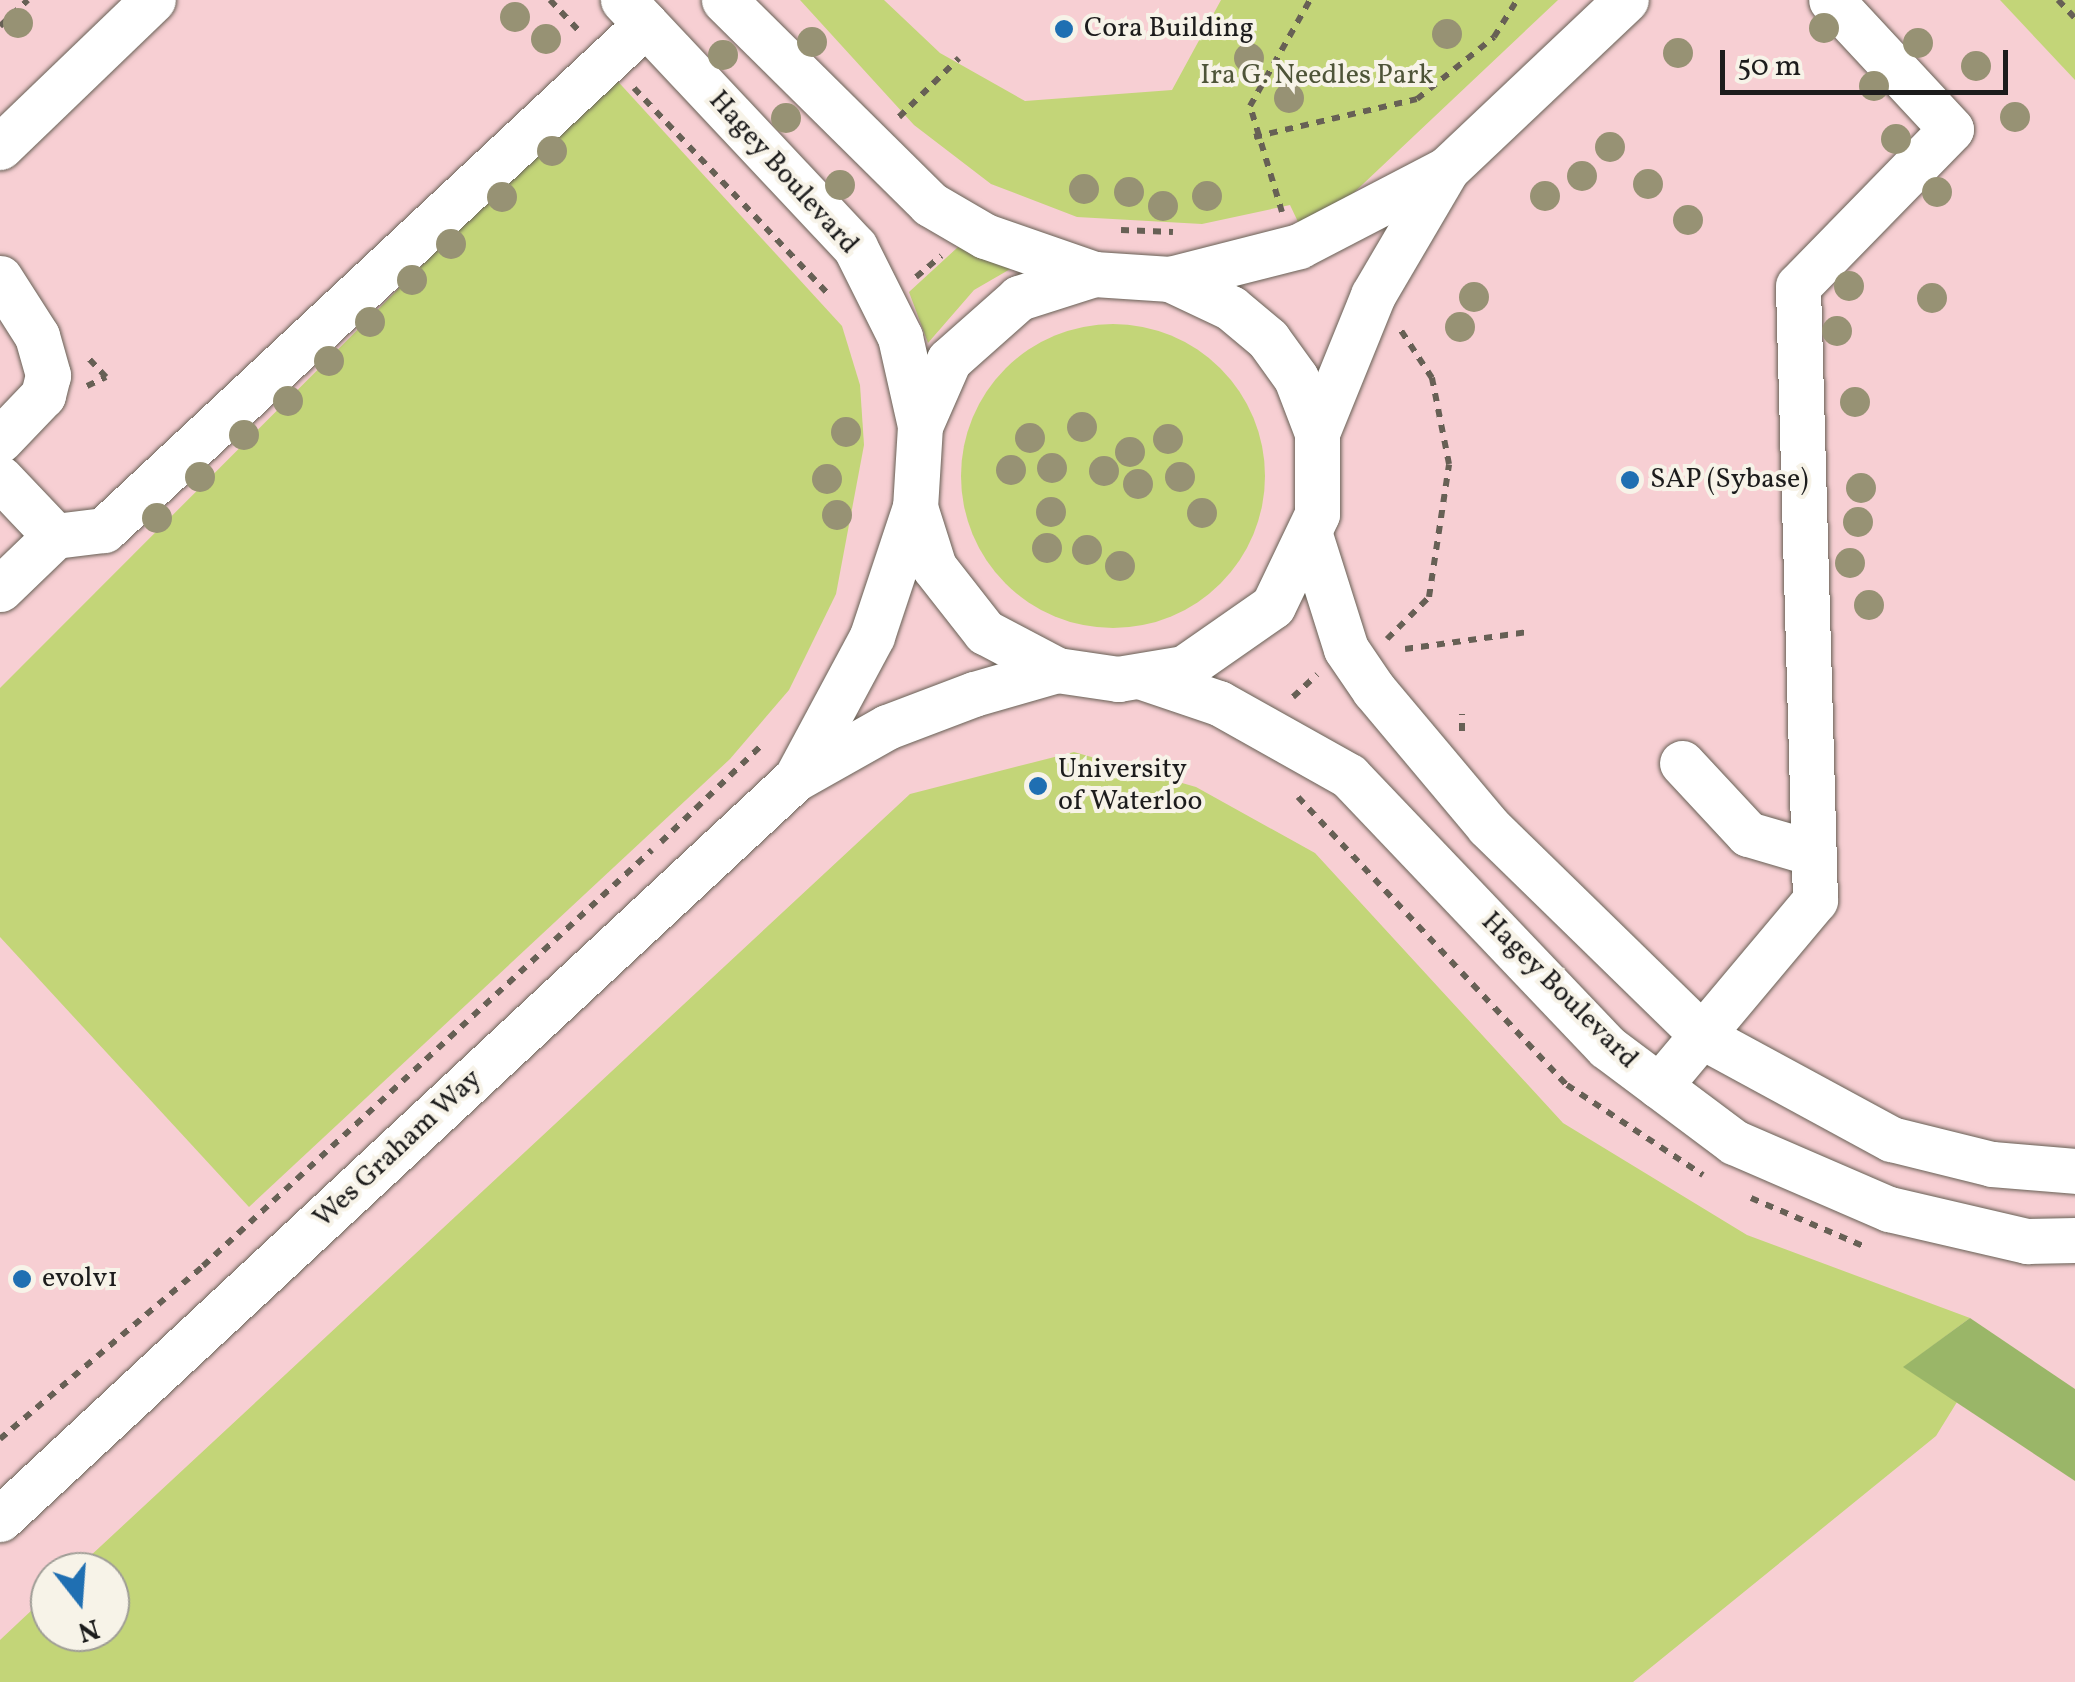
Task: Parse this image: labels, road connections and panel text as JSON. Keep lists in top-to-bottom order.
{
  "streets": {
    "street": ["Hagey Boulevard", "Wes Graham Way"]
  },
  "parks": ["Ira G. Needles Park"],
  "places": [
    "Cora Building",
    "SAP (Sybase)",
    "University of Waterloo",
    "evolv1"
  ],
  "scale_bar": "50 m",
  "north": "bottom"
}
